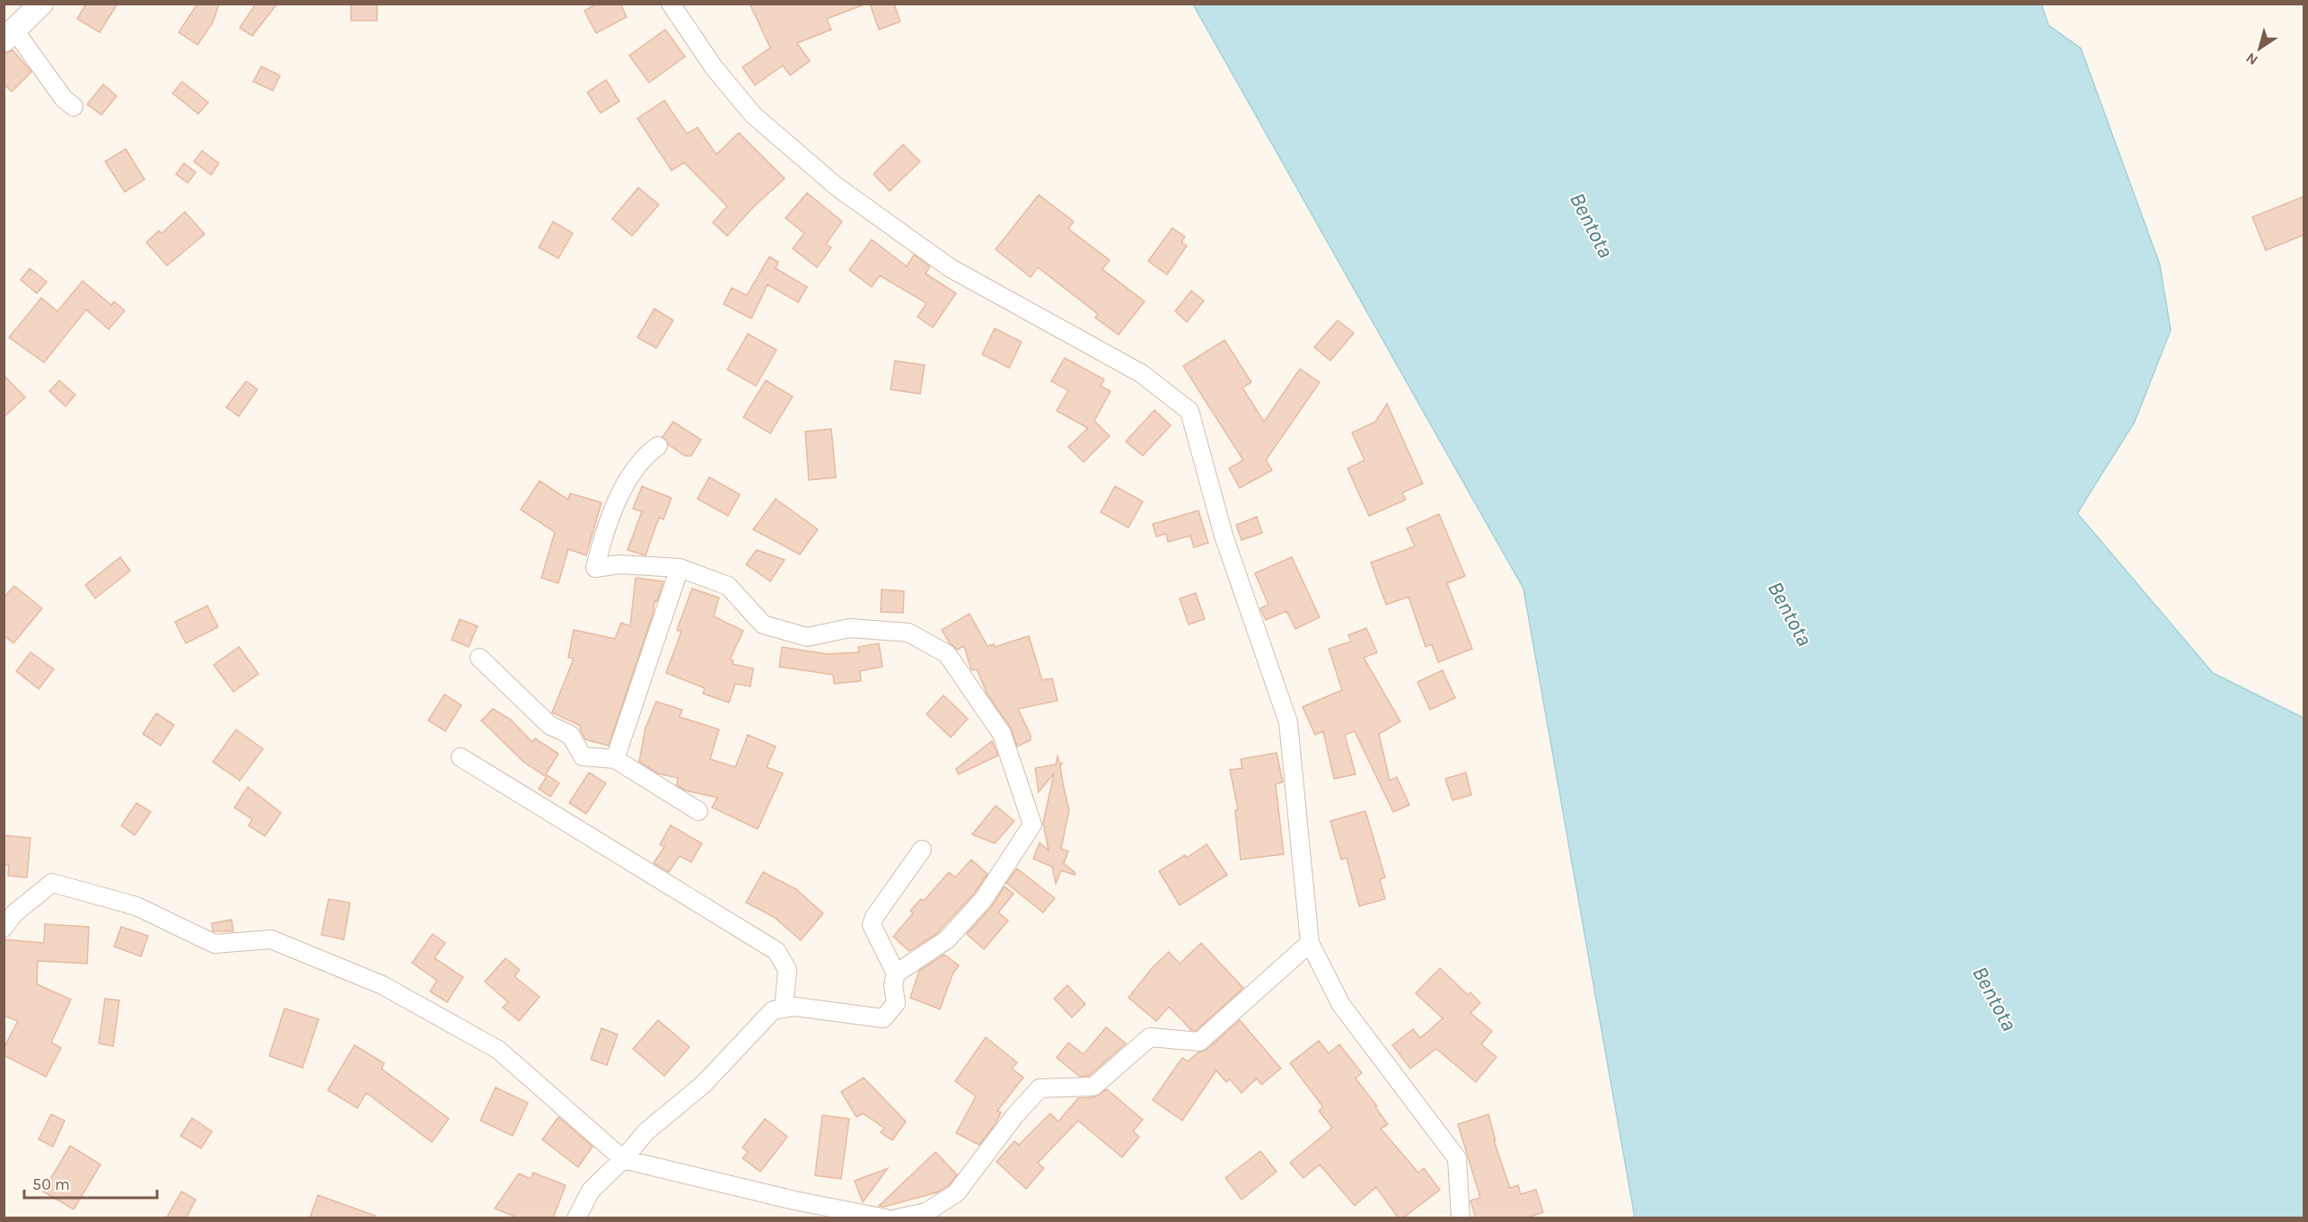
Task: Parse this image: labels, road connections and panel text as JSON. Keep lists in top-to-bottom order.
{
  "water": ["Bentota"],
  "scale_bar": "50 m",
  "north": "bottom left"
}
